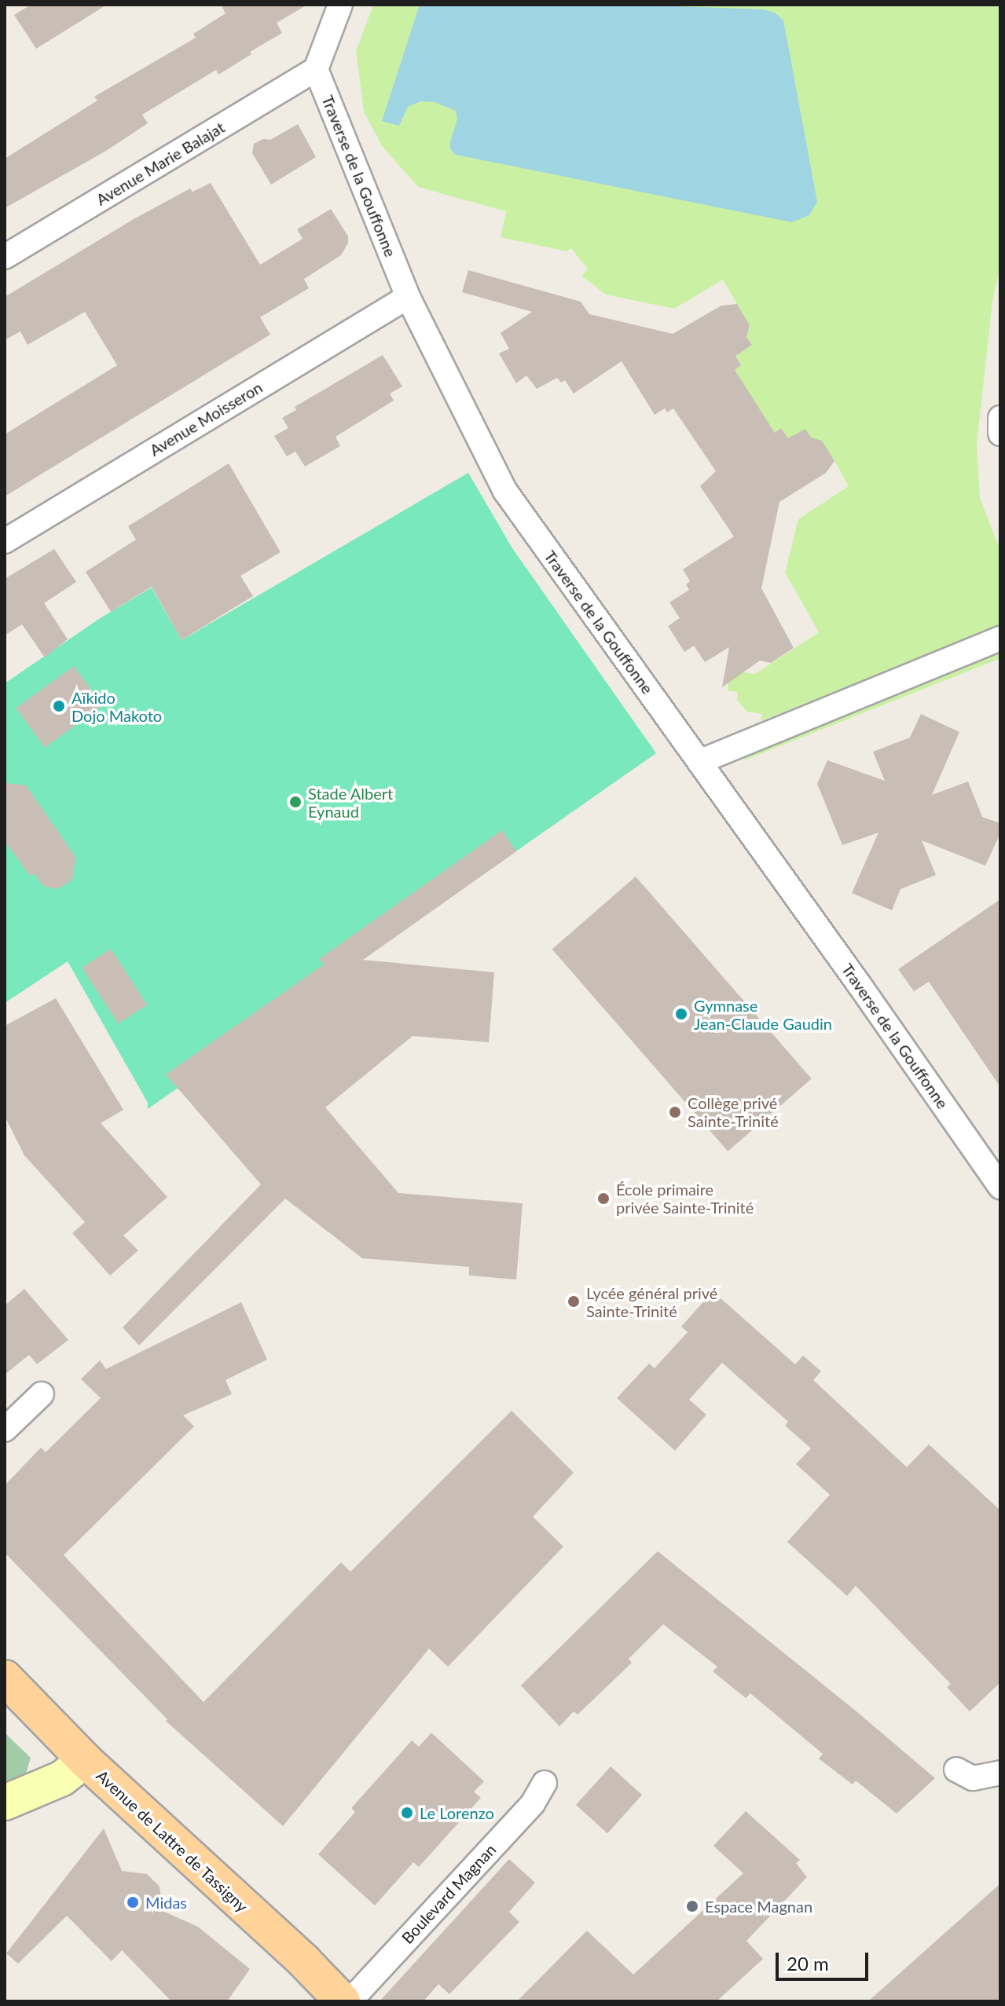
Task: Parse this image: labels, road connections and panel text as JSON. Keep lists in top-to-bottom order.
{
  "streets": {
    "main road": ["Avenue de Lattre de Tassigny"],
    "street": [
      "Avenue Marie Balajat",
      "Traverse de la Gouffonne",
      "Avenue Moisseron",
      "Boulevard Magnan"
    ]
  },
  "crossings": [
    ["Avenue Marie Balajat", "Traverse de la Gouffonne"],
    ["Traverse de la Gouffonne", "Avenue Moisseron"]
  ],
  "places": [
    "Aïkido Dojo Makoto",
    "Stade Albert Eynaud",
    "Gymnase Jean-Claude Gaudin",
    "Collège privé Sainte-Trinité",
    "École primaire privée Sainte-Trinité",
    "Lycée général privé Sainte-Trinité",
    "Le Lorenzo",
    "Midas",
    "Espace Magnan"
  ],
  "scale_bar": "20 m"
}
